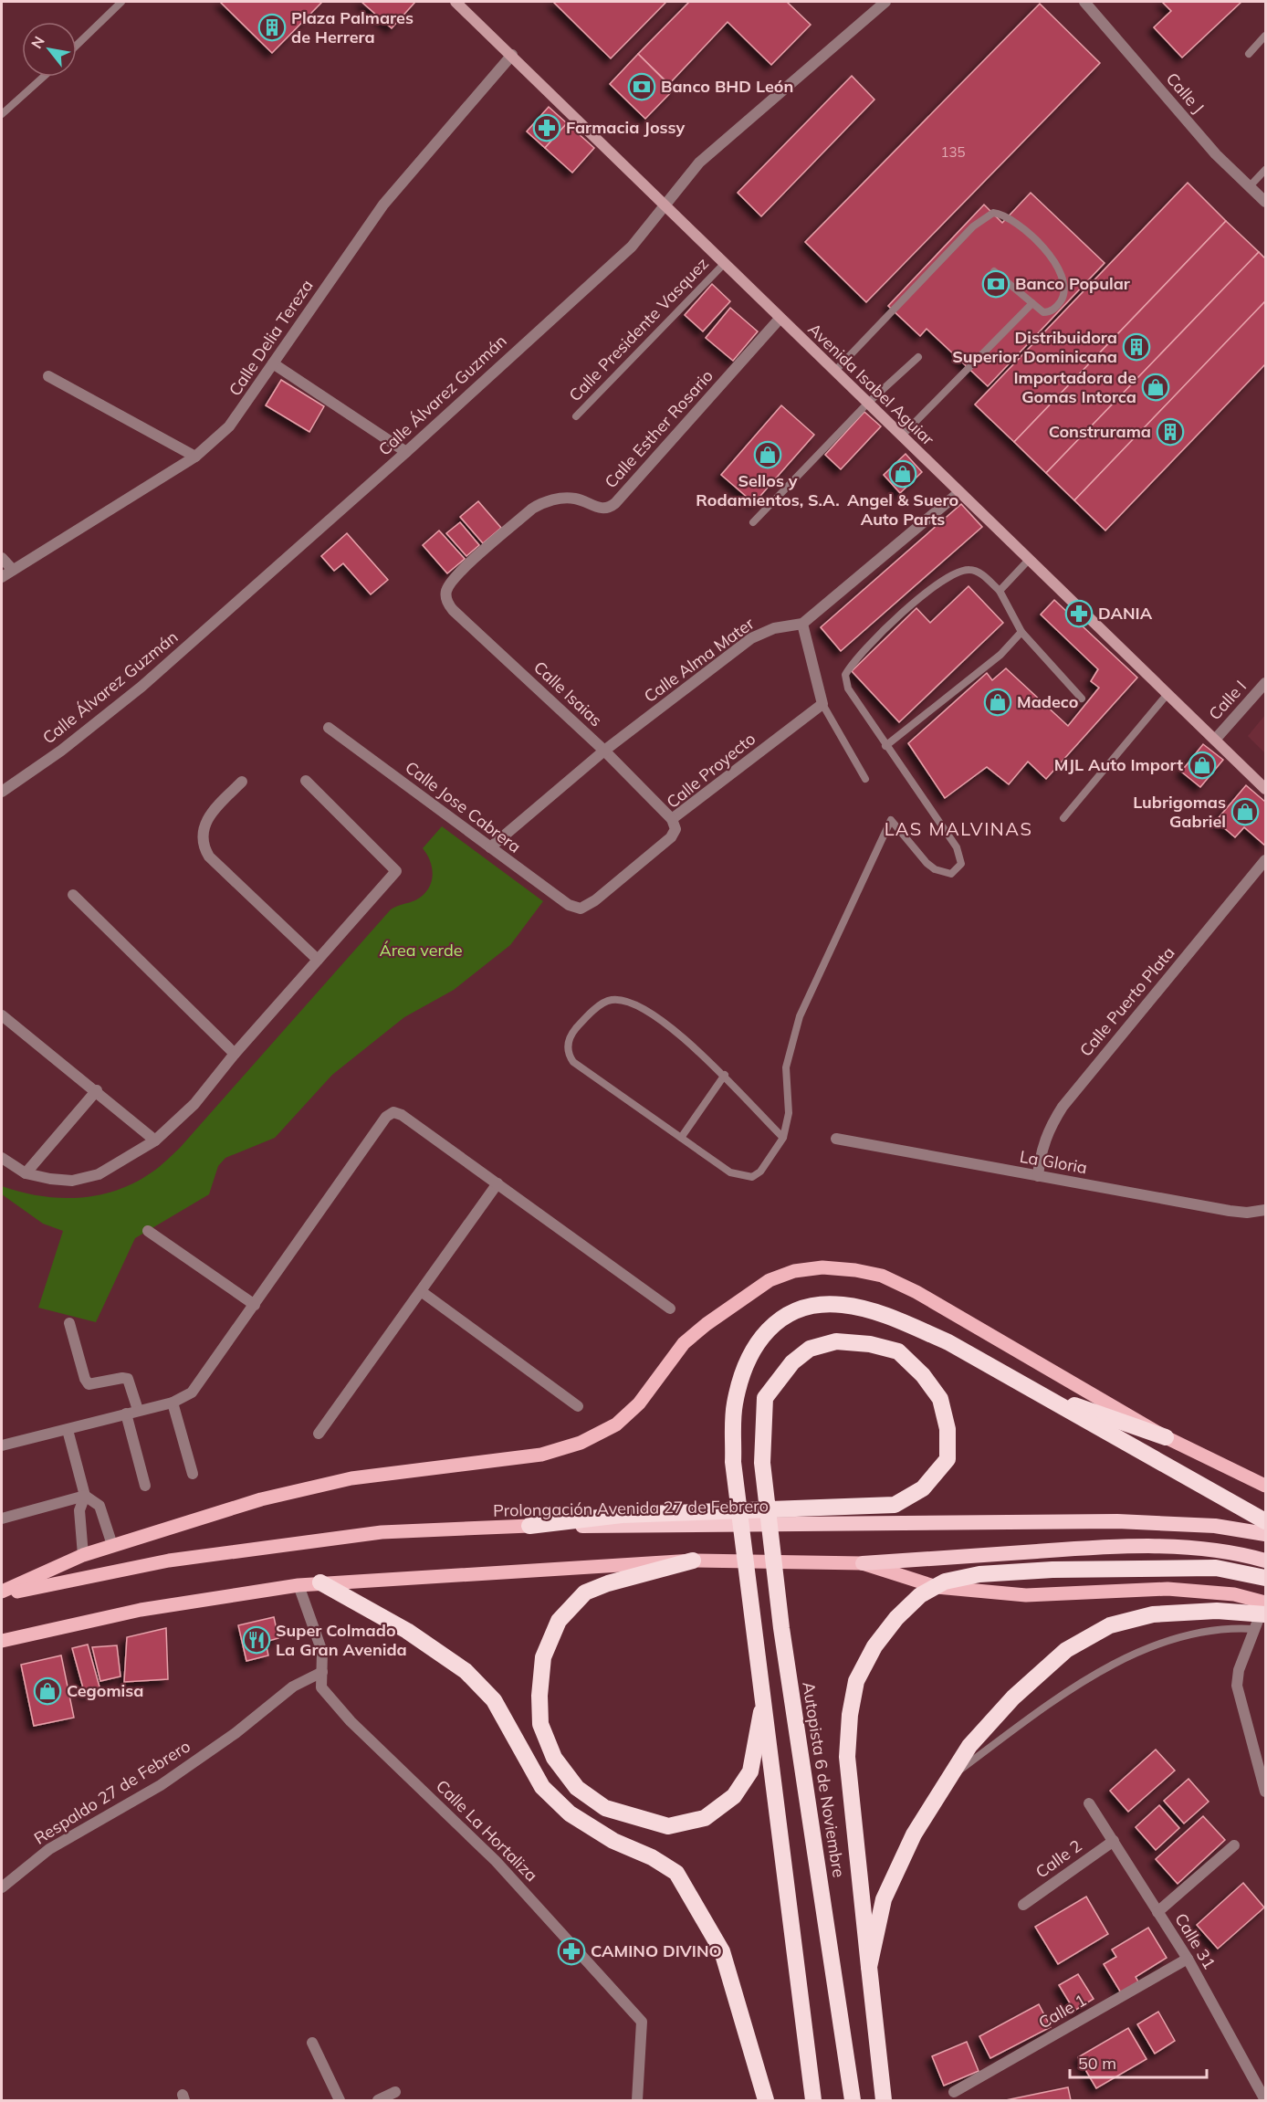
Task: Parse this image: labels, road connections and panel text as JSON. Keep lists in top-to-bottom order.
{
  "streets": {
    "highway": ["Prolongación Avenida 27 de Febrero", "Autopista 6 de Noviembre"],
    "main road": ["Avenida Isabel Aguiar"],
    "street": [
      "Calle J",
      "Calle Delia Tereza",
      "Calle Álvarez Guzmán",
      "Calle Esther Rosario",
      "Calle Alma Mater",
      "Calle Isaias",
      "Calle I",
      "Calle Proyecto",
      "Calle Jose Cabrera",
      "Calle Puerto Plata",
      "La Gloria",
      "Respaldo 27 de Febrero",
      "Calle La Hortaliza",
      "Calle 2",
      "Calle 31",
      "Calle 1"
    ],
    "lane": ["Calle Presidente Vasquez"]
  },
  "crossings": [
    ["Calle Presidente Vasquez", "Avenida Isabel Aguiar"],
    ["Calle Delia Tereza", "Avenida Isabel Aguiar"],
    ["Avenida Isabel Aguiar", "Calle Álvarez Guzmán"],
    ["Avenida Isabel Aguiar", "Calle Esther Rosario"],
    ["Avenida Isabel Aguiar", "Calle Alma Mater"],
    ["Avenida Isabel Aguiar", "Calle I"],
    ["Calle Esther Rosario", "Calle Isaias"],
    ["Calle Alma Mater", "Calle Isaias"],
    ["Calle Alma Mater", "Calle Jose Cabrera"],
    ["Calle Isaias", "Calle Proyecto"],
    ["Calle Proyecto", "Calle Jose Cabrera"],
    ["Calle Puerto Plata", "La Gloria"],
    ["Prolongación Avenida 27 de Febrero", "Autopista 6 de Noviembre"],
    ["Respaldo 27 de Febrero", "Calle La Hortaliza"],
    ["Calle 2", "Calle 31"],
    ["Calle 31", "Calle 1"]
  ],
  "districts": ["LAS MALVINAS"],
  "parks": ["Área verde"],
  "places": {
    "building": ["Plaza Palmares de Herrera", "Distribuidora Superior Dominicana", "Construrama"],
    "bank": ["Banco BHD León", "Banco Popular"],
    "pharmacy": ["Farmacia Jossy", "DANIA", "CAMINO DIVINO"],
    "shop": [
      "Importadora de Gomas Intorca",
      "Sellos y Rodamientos, S.A.",
      "Angel & Suero Auto Parts",
      "Madeco",
      "MJL Auto Import",
      "Lubrigomas Gabriel",
      "Cegomisa"
    ],
    "restaurant": ["Super Colmado La Gran Avenida"]
  },
  "house_numbers": ["135"],
  "scale_bar": "50 m",
  "north": "top left"
}
